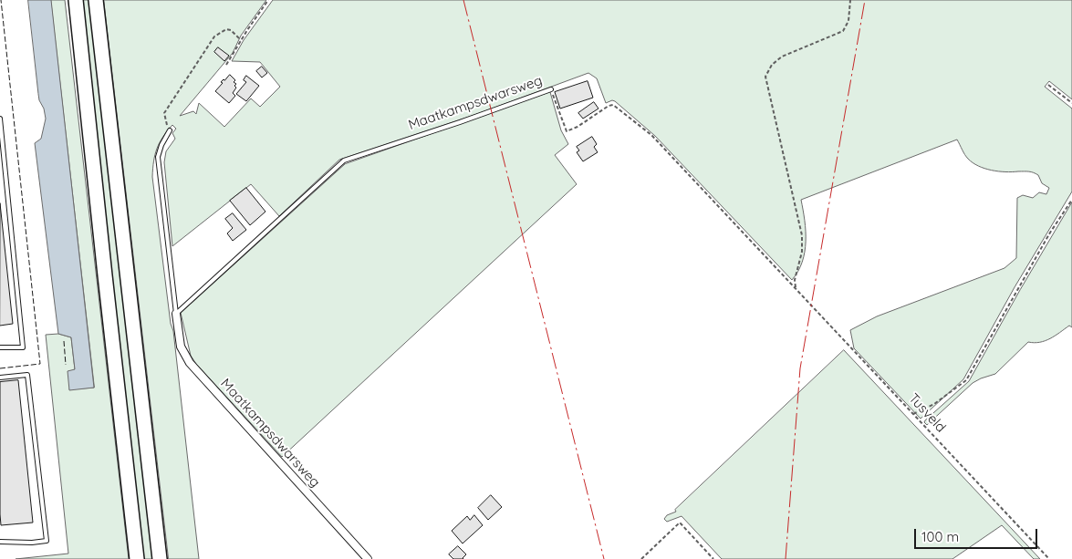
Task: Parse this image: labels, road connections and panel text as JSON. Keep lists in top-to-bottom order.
{
  "streets": {
    "street": ["Maatkampsdwarsweg"],
    "path": ["Tusveld"]
  },
  "crossings": [
    ["Maatkampsdwarsweg", "Tusveld"]
  ],
  "scale_bar": "100 m"
}
